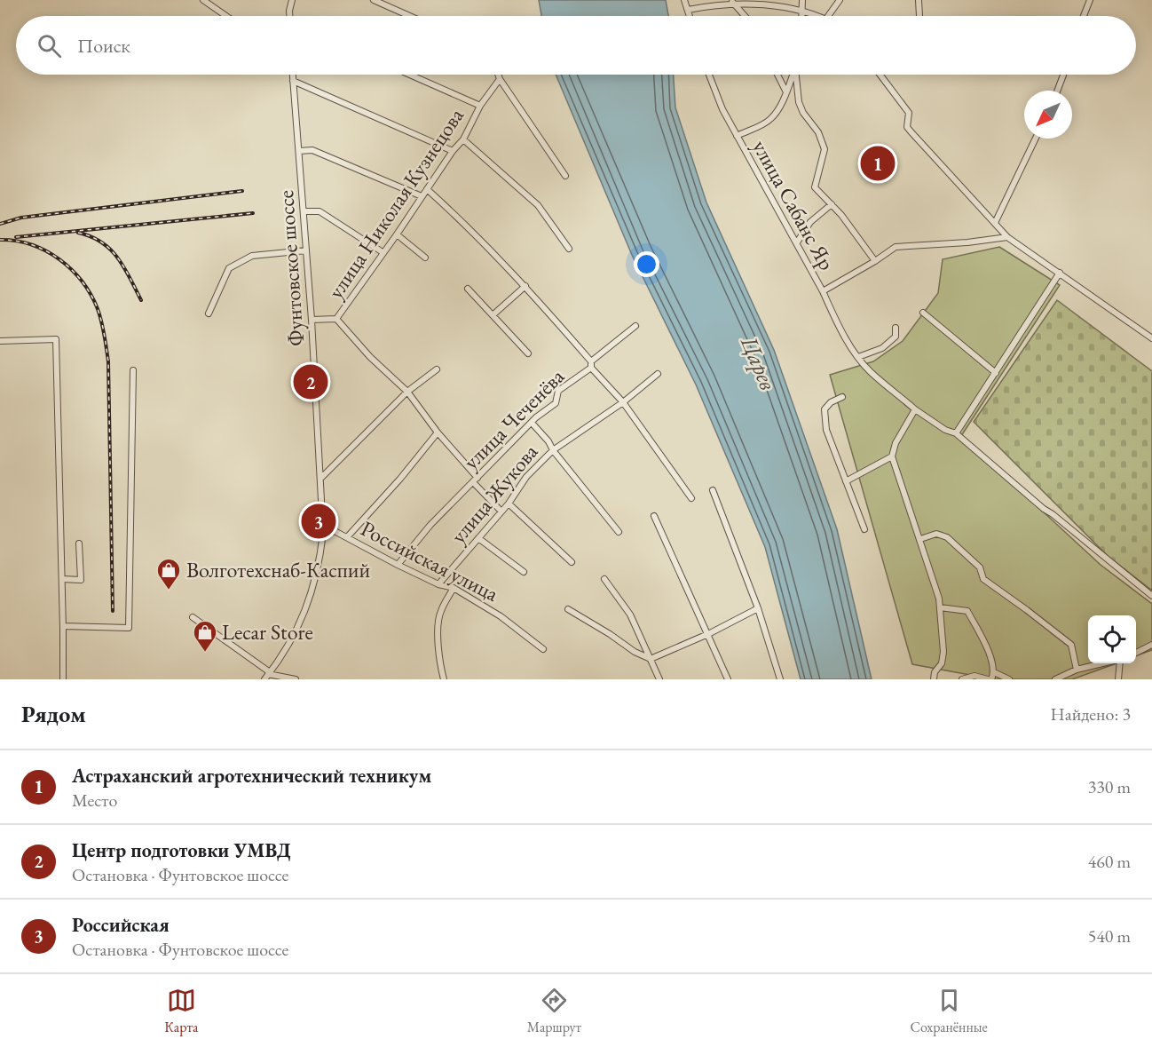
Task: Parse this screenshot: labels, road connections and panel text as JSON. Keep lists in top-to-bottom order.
{
  "streets": {
    "street": [
      "улица Николая Кузнецова",
      "улица Сабанс Яр",
      "Фунтовское шоссе",
      "улица Чеченёва",
      "улица Жукова",
      "Российская улица"
    ]
  },
  "crossings": [
    ["Фунтовское шоссе", "Российская улица"],
    ["улица Чеченёва", "Российская улица"],
    ["улица Жукова", "Российская улица"]
  ],
  "water": ["Царев"],
  "places": {
    "shop": ["Волготехснаб-Каспий", "Lecar Store"]
  },
  "north": "bottom left",
  "page": {
    "search": "Поиск",
    "pins": ["1", "2", "3"],
    "heading": ["Рядом", "Найдено: 3"],
    "list": [
      {
        "mark": "1",
        "name": "Астраханский агротехнический техникум",
        "note": "Место",
        "value": "330 m"
      },
      {
        "mark": "2",
        "name": "Центр подготовки УМВД",
        "note": "Остановка · Фунтовское шоссе",
        "value": "460 m"
      },
      {
        "mark": "3",
        "name": "Российская",
        "note": "Остановка · Фунтовское шоссе",
        "value": "540 m"
      }
    ],
    "nav": ["Карта", "Маршрут", "Сохранённые"]
  }
}
